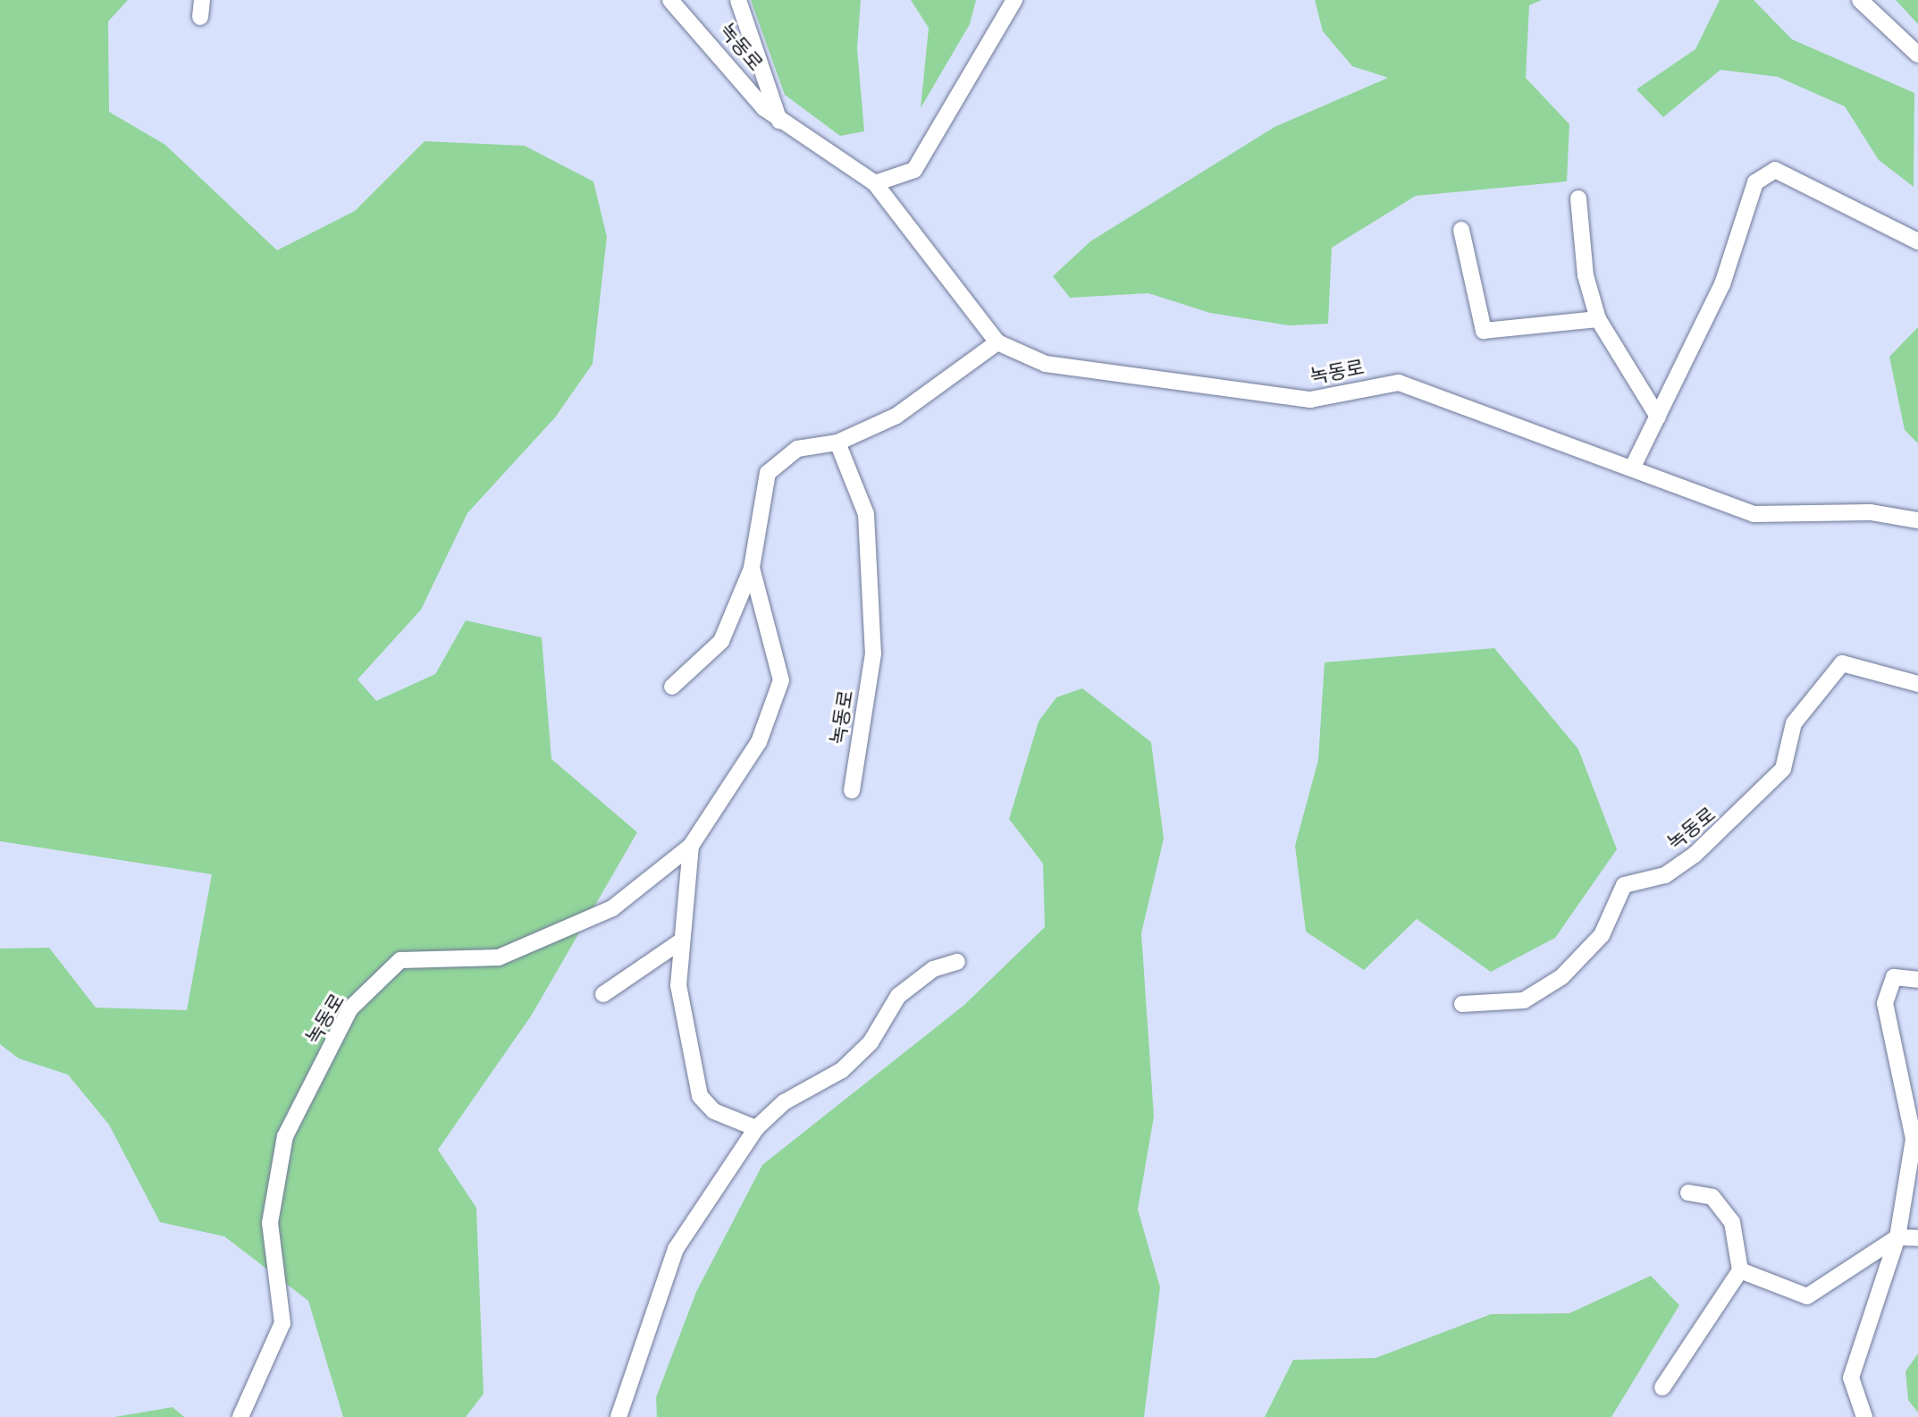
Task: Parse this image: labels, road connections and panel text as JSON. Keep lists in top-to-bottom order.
{
  "streets": {
    "street": ["녹동로"]
  }
}
